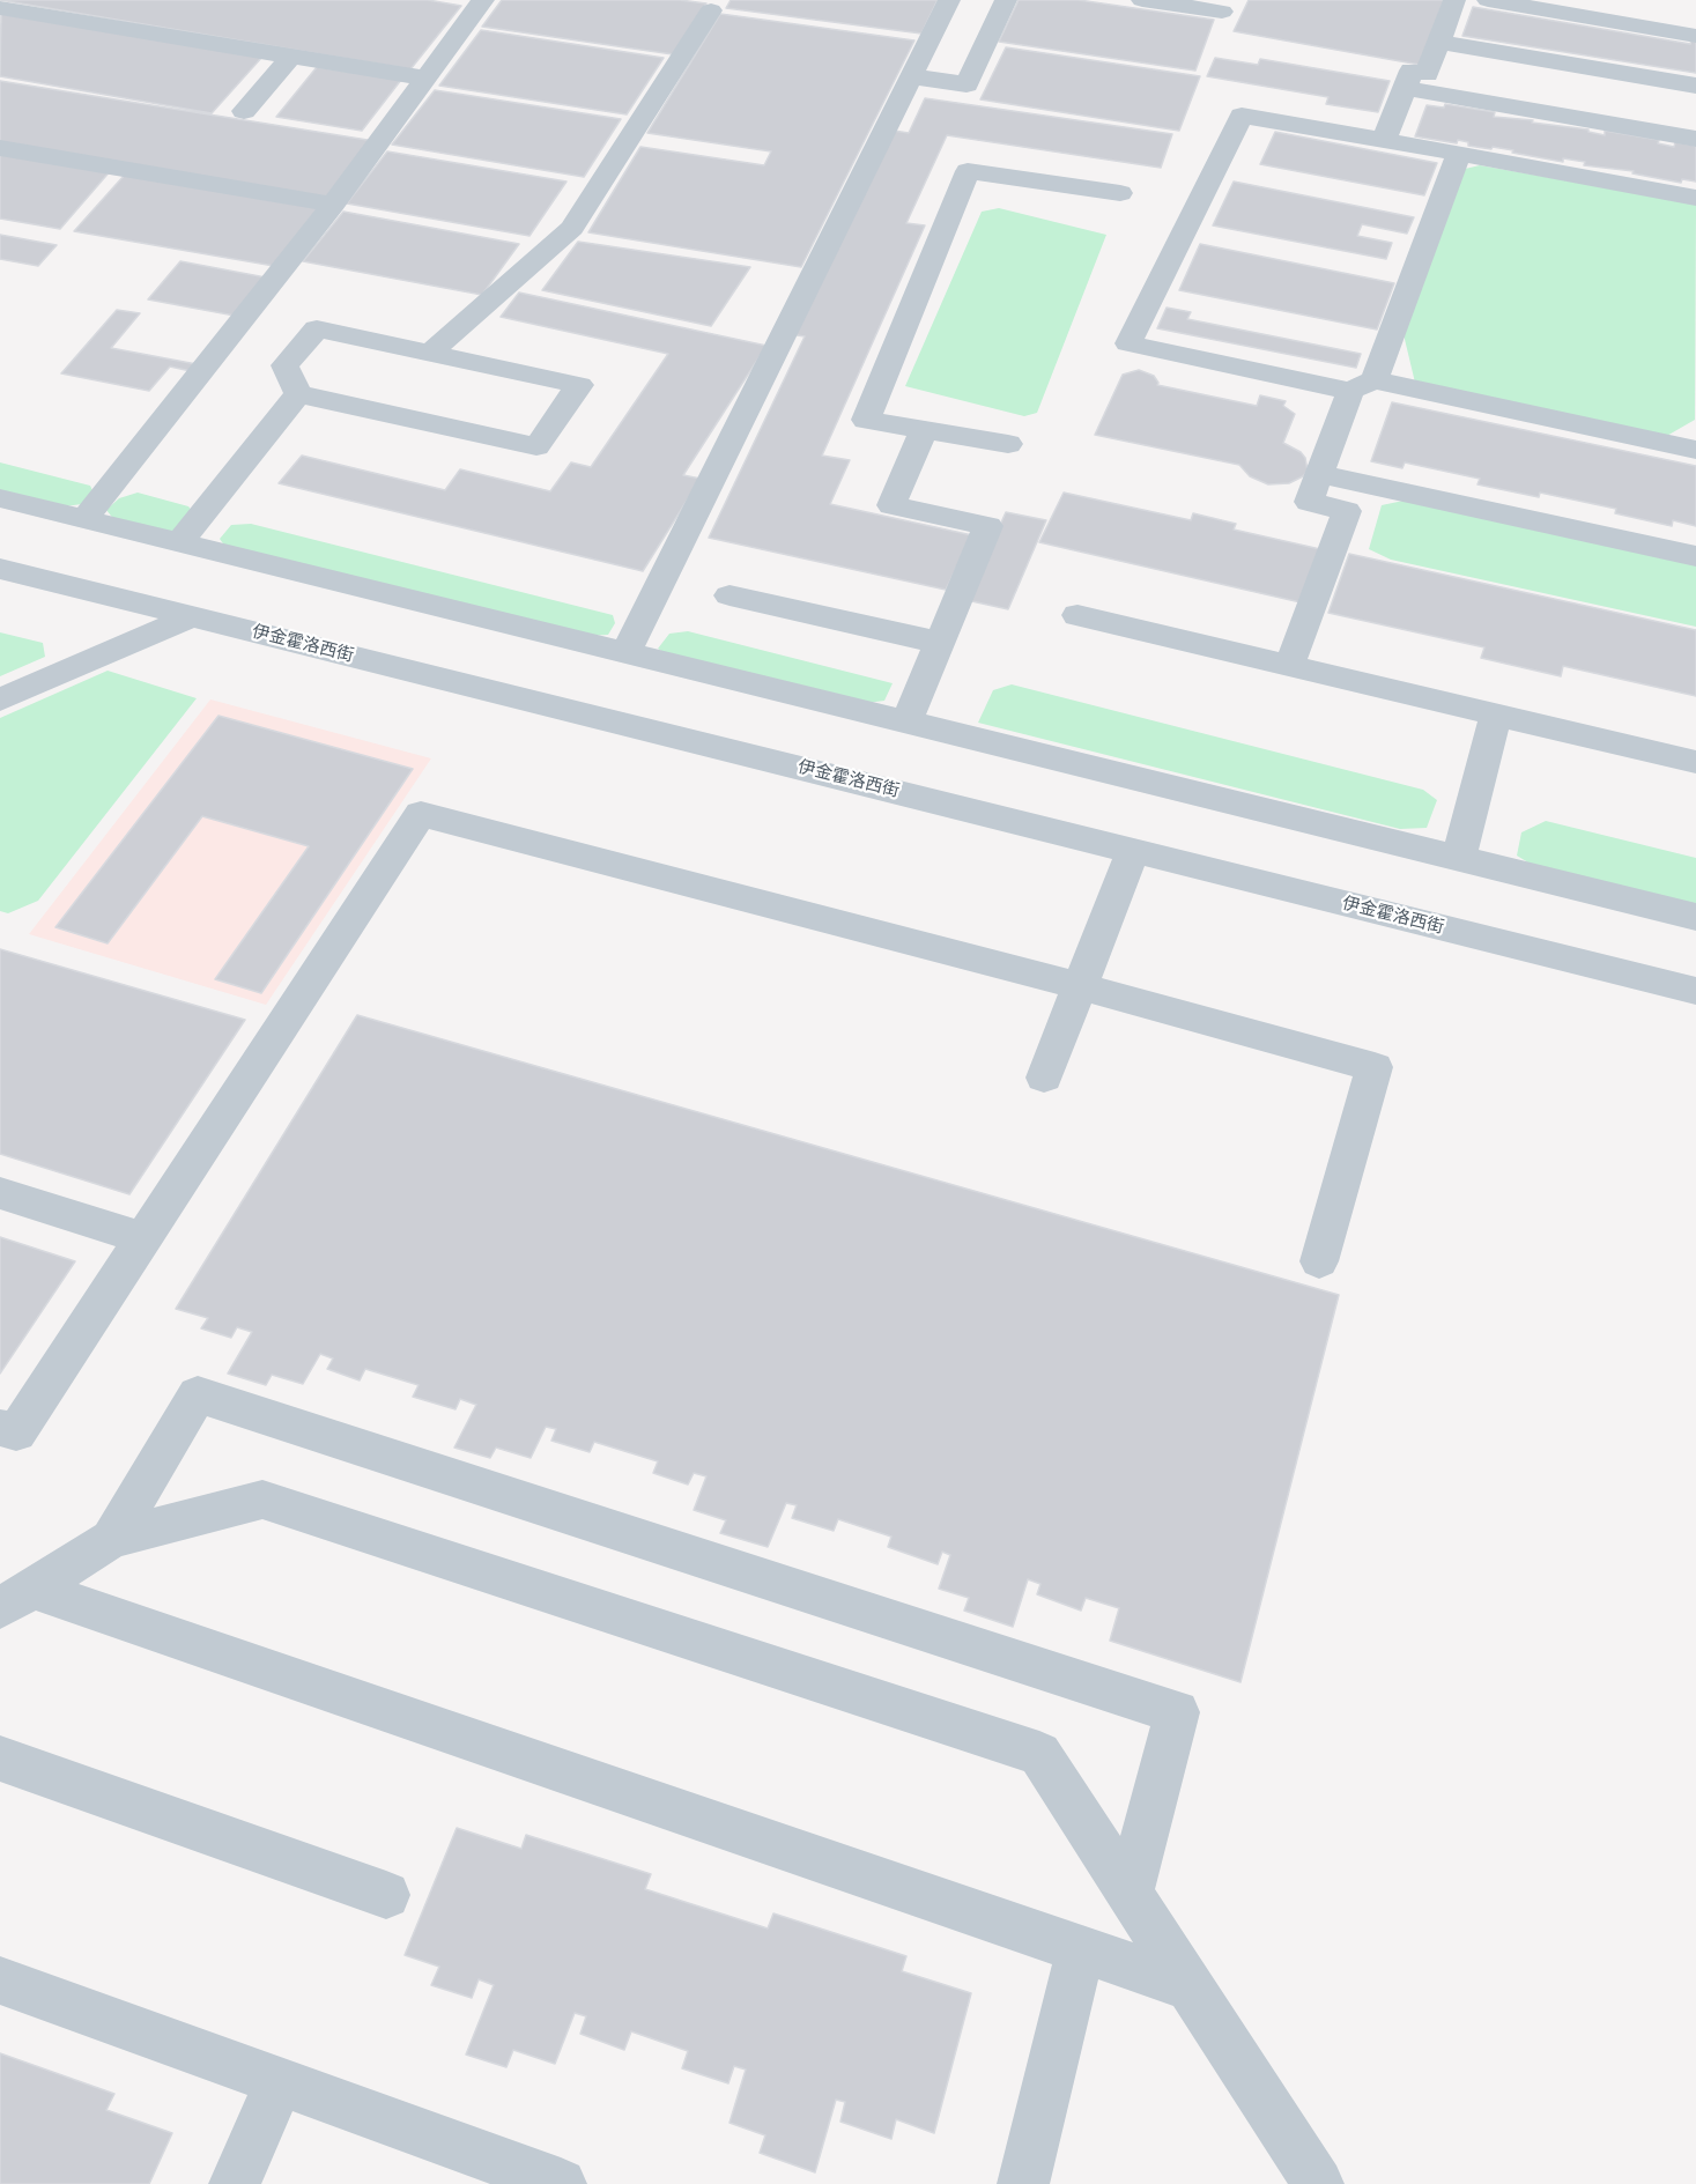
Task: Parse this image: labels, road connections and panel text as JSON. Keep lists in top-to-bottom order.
{
  "streets": {
    "street": ["伊金霍洛西街"]
  }
}
